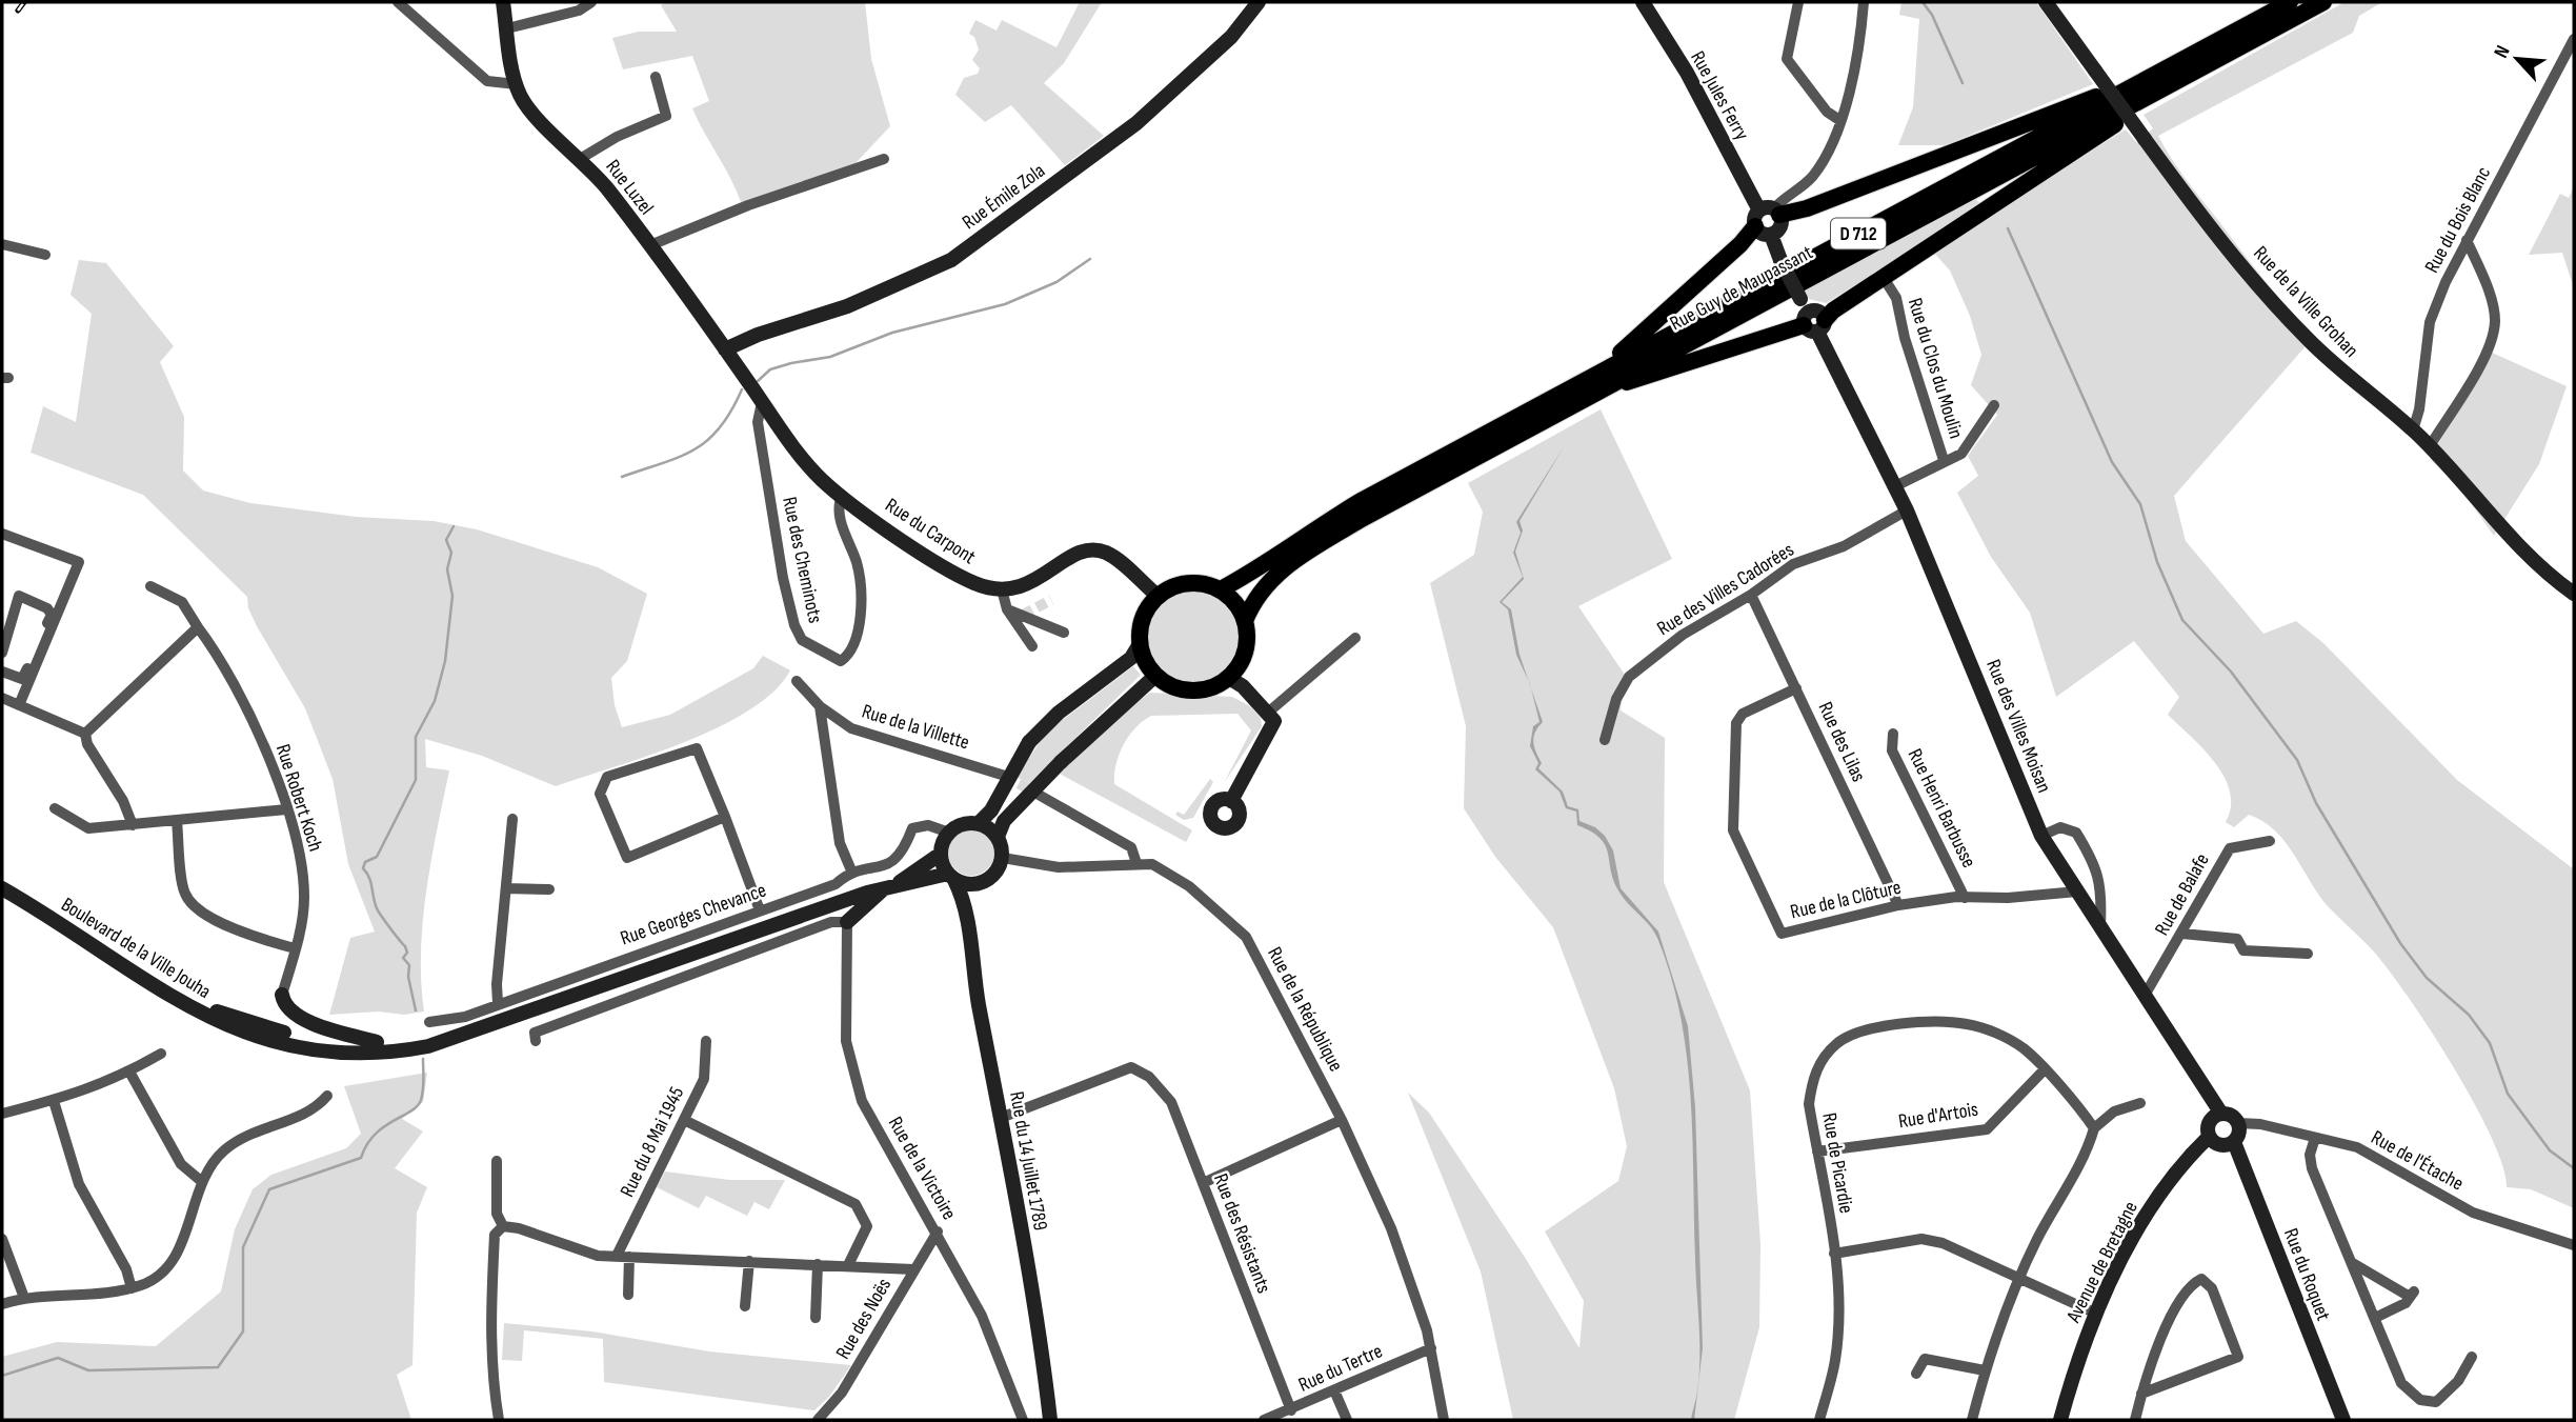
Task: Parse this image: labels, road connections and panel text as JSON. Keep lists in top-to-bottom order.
{
  "streets": {
    "main road": [
      "Rue Jules Ferry",
      "Rue Luzel",
      "Rue Émile Zola",
      "D 712",
      "Rue Guy de Maupassant",
      "Rue de la Ville Grohan",
      "Rue du Carpont",
      "Rue des Villes Moisan",
      "Boulevard de la Ville Jouha",
      "Rue du 14 Juillet 1789",
      "Avenue de Bretagne",
      "Rue du Roquet"
    ],
    "street": [
      "Rue du Bois Blanc",
      "Rue du Clos du Moulin",
      "Rue des Cheminots",
      "Rue des Villes Cadorées",
      "Rue de la Villette",
      "Rue des Lilas",
      "Rue Robert Koch",
      "Rue Henri Barbusse",
      "Rue de Balafe",
      "Rue de la Clôture",
      "Rue Georges Chevance",
      "Rue de la République",
      "Rue d'Artois",
      "Rue du 8 Mai 1945",
      "Rue de l'Étache",
      "Rue de Picardie",
      "Rue de la Victoire",
      "Rue des Résistants",
      "Rue des Noës",
      "Rue du Tertre"
    ]
  },
  "crossings": [
    ["Rue Jules Ferry", "Rue des Villes Moisan"],
    ["Rue Luzel", "Rue Émile Zola"],
    ["Rue Luzel", "Rue du Carpont"],
    ["Rue Luzel", "Rue des Cheminots"],
    ["Rue du Bois Blanc", "Rue de la Ville Grohan"],
    ["Rue du Clos du Moulin", "Rue des Villes Moisan"],
    ["Rue du Carpont", "Rue des Cheminots"],
    ["Rue des Villes Cadorées", "Rue des Villes Moisan"],
    ["Rue des Villes Cadorées", "Rue des Lilas"],
    ["Rue des Villes Moisan", "Rue de Balafe"],
    ["Rue des Villes Moisan", "Rue de la Clôture"],
    ["Rue des Villes Moisan", "Rue de l'Étache"],
    ["Rue des Villes Moisan", "Avenue de Bretagne"],
    ["Rue des Villes Moisan", "Rue du Roquet"],
    ["Rue des Lilas", "Rue de la Clôture"],
    ["Rue Henri Barbusse", "Rue de la Clôture"],
    ["Rue Georges Chevance", "Rue de la République"],
    ["Rue Georges Chevance", "Rue du 14 Juillet 1789"],
    ["Rue de la République", "Rue du 14 Juillet 1789"],
    ["Rue de la République", "Rue du Tertre"],
    ["Rue d'Artois", "Rue de Picardie"],
    ["Rue du 14 Juillet 1789", "Rue des Résistants"],
    ["Rue de l'Étache", "Avenue de Bretagne"],
    ["Rue de l'Étache", "Rue du Roquet"],
    ["Rue de la Victoire", "Rue des Noës"],
    ["Rue des Résistants", "Rue du Tertre"],
    ["Avenue de Bretagne", "Rue du Roquet"]
  ],
  "north": "top left"
}
